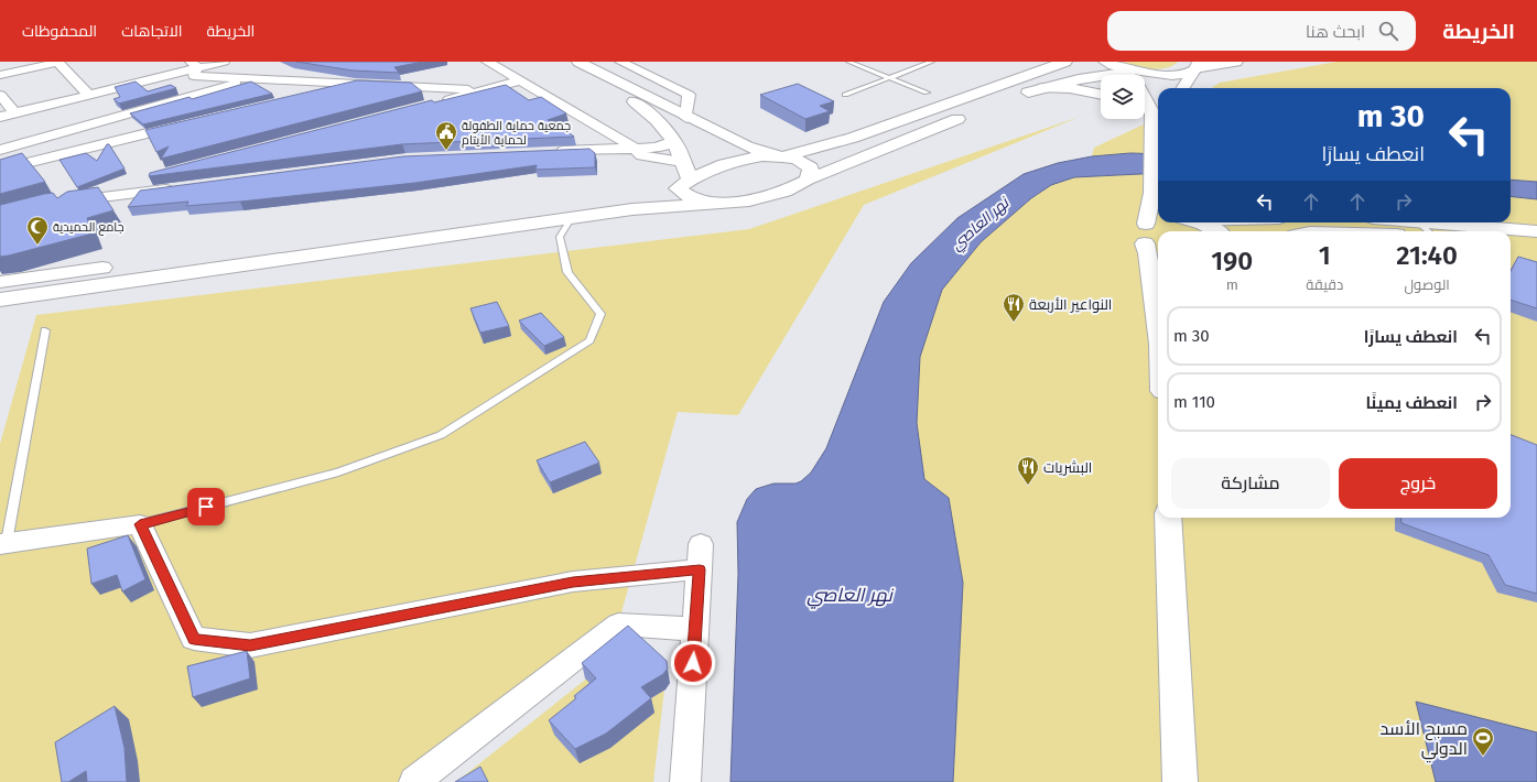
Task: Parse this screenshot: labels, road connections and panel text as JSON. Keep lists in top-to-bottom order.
{
  "water": ["نهر العاصي"],
  "places": {
    "public building": ["جمعية حماية الطفولة لحماية الأيتام"],
    "mosque": ["جامع الحميدية"],
    "restaurant": ["النواعير الأربعة", "البشريات"],
    "sports": ["مسبح الأسد الدولي"]
  },
  "page": {
    "header": "الخريطة",
    "search": "ابحث هنا",
    "nav": ["الخريطة", "الاتجاهات", "المحفوظات"],
    "turn": ["30 m", "انعطف يسارًا"],
    "eta": [
      "21:40",
      "الوصول",
      "1",
      "دقيقة",
      "190",
      "m"
    ],
    "list": [
      {
        "name": "انعطف يسارًا",
        "value": "30 m"
      },
      {
        "name": "انعطف يمينًا",
        "value": "110 m"
      }
    ],
    "buttons": ["خروج", "مشاركة"]
  }
}
